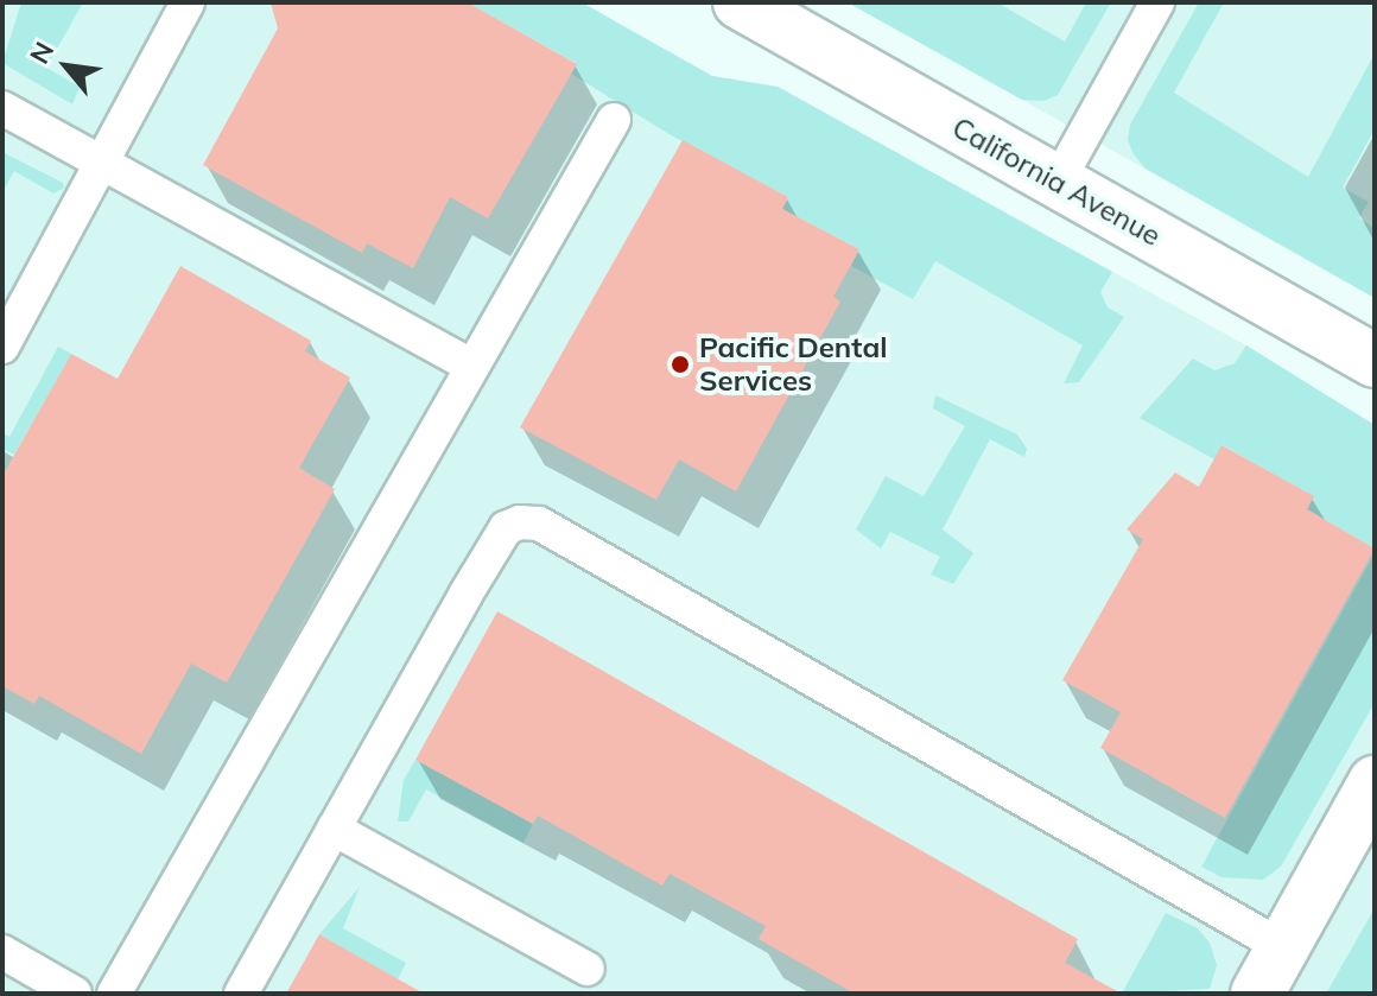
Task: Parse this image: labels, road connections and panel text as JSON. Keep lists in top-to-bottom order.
{
  "streets": {
    "main road": ["California Avenue"]
  },
  "places": ["Pacific Dental Services"],
  "north": "top left"
}
